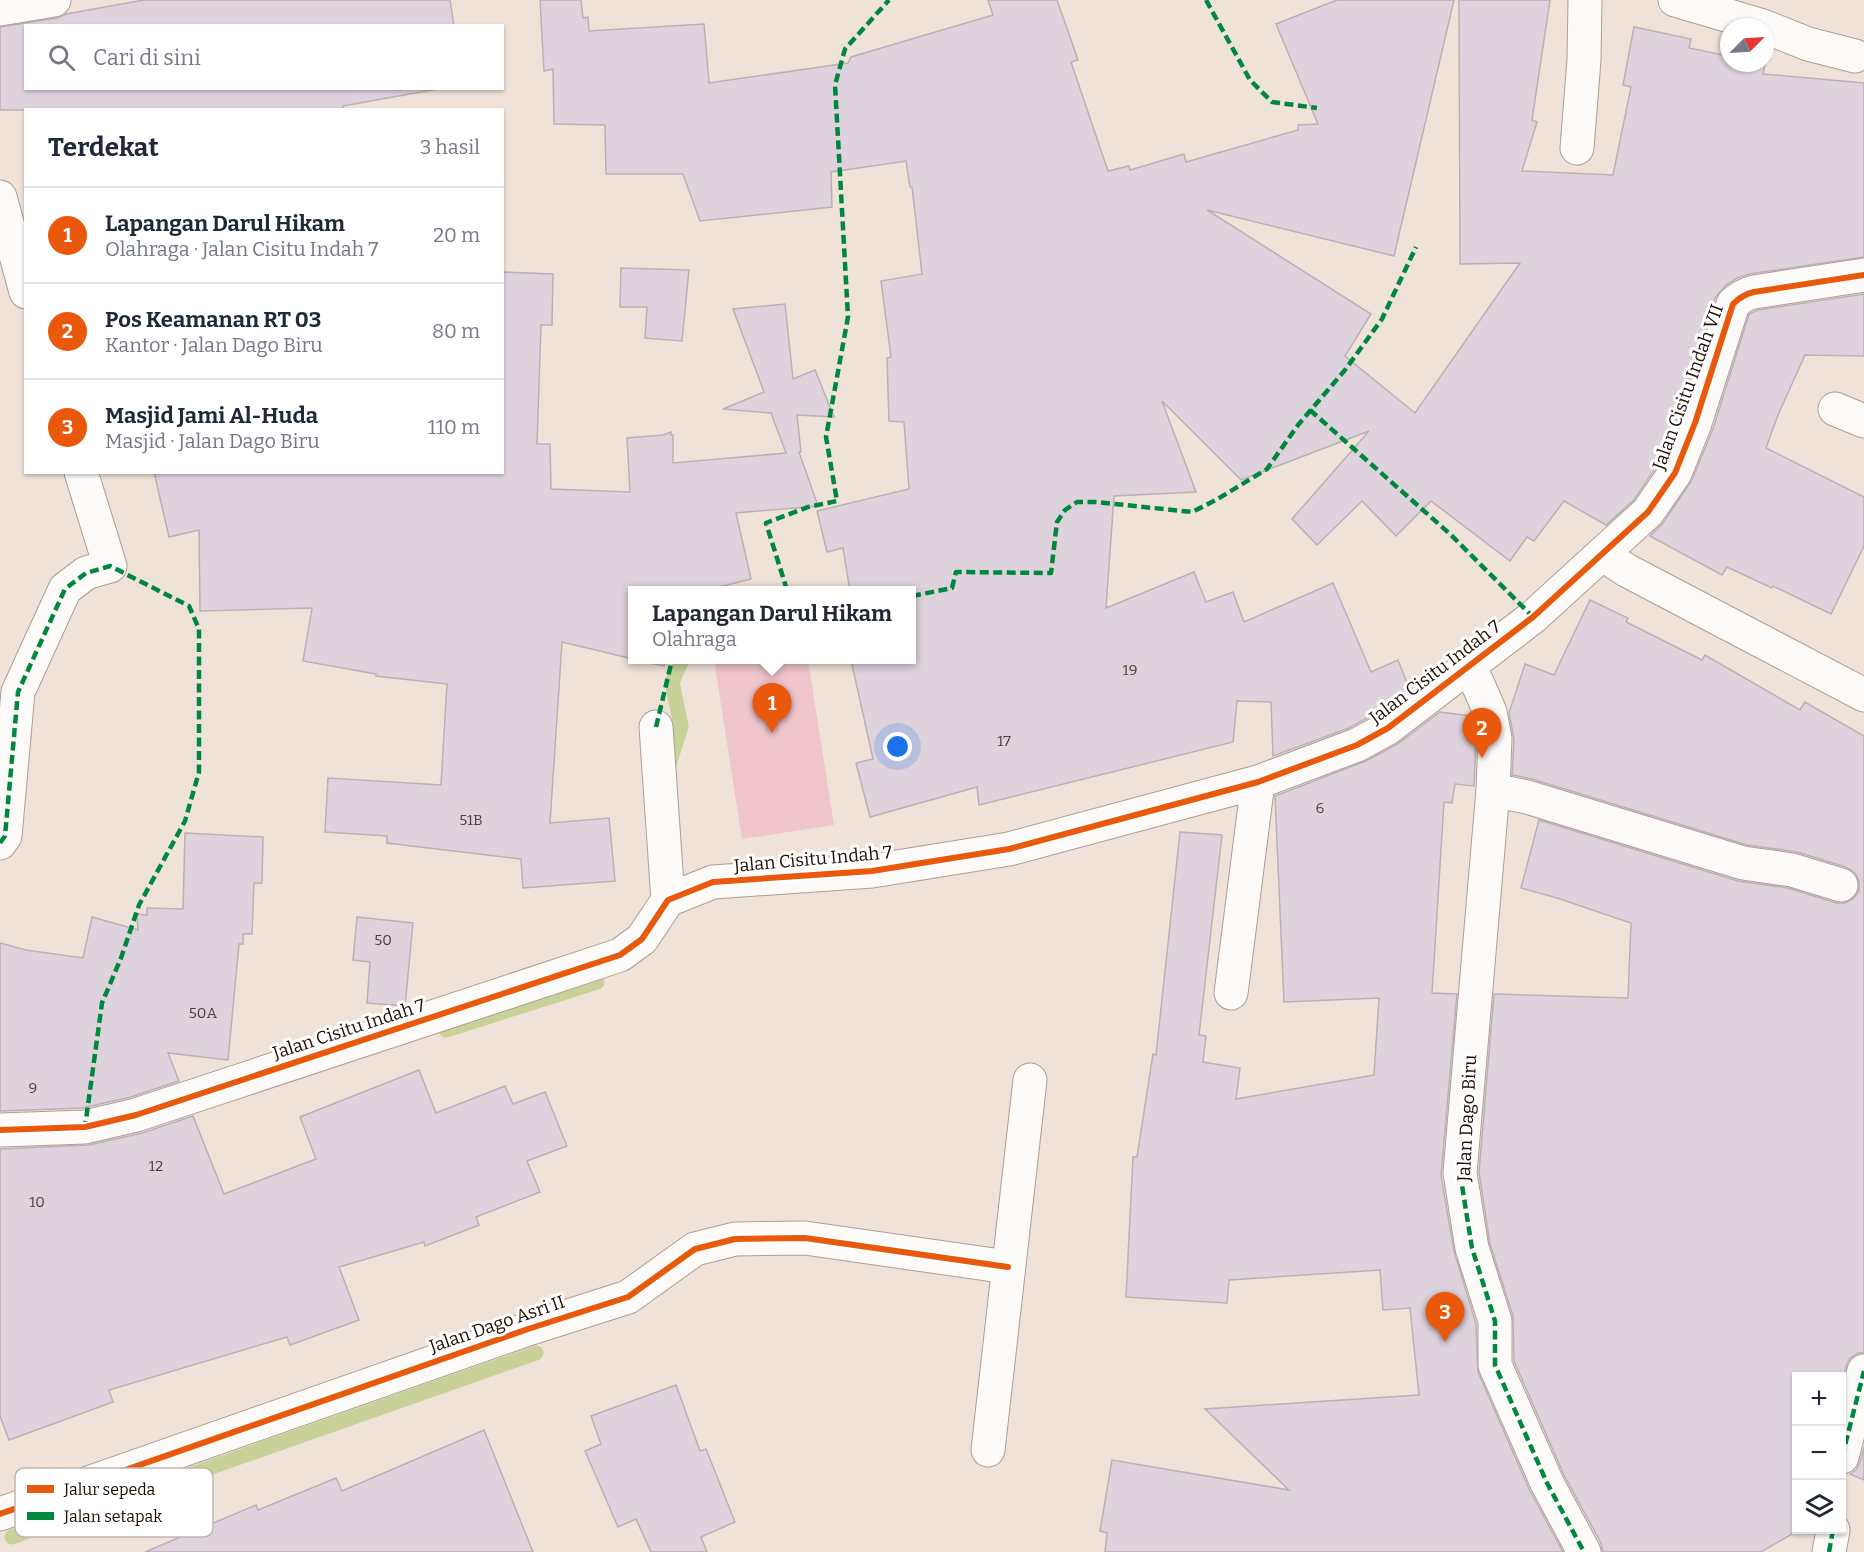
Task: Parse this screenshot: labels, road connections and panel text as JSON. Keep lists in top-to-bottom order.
{
  "streets": {
    "street": [
      "Jalan Cisitu Indah VII",
      "Jalan Cisitu Indah 7",
      "Jalan Dago Biru",
      "Jalan Dago Asri II"
    ]
  },
  "crossings": [
    ["Jalan Cisitu Indah VII", "Jalan Cisitu Indah 7"],
    ["Jalan Cisitu Indah 7", "Jalan Dago Biru"]
  ],
  "house_numbers": [
    "19",
    "17",
    "6",
    "51B",
    "50",
    "50A",
    "9",
    "12",
    "10"
  ],
  "legend": ["Jalur sepeda", "Jalan setapak"],
  "north": "top right",
  "page": {
    "search": "Cari di sini",
    "heading": ["Terdekat", "3 hasil"],
    "list": [
      {
        "mark": "1",
        "name": "Lapangan Darul Hikam",
        "note": "Olahraga · Jalan Cisitu Indah 7",
        "value": "20 m"
      },
      {
        "mark": "2",
        "name": "Pos Keamanan RT 03",
        "note": "Kantor · Jalan Dago Biru",
        "value": "80 m"
      },
      {
        "mark": "3",
        "name": "Masjid Jami Al-Huda",
        "note": "Masjid · Jalan Dago Biru",
        "value": "110 m"
      }
    ],
    "popup": ["Lapangan Darul Hikam", "Olahraga"],
    "pins": ["1", "2", "3"],
    "map_buttons": ["+", "−"]
  }
}
